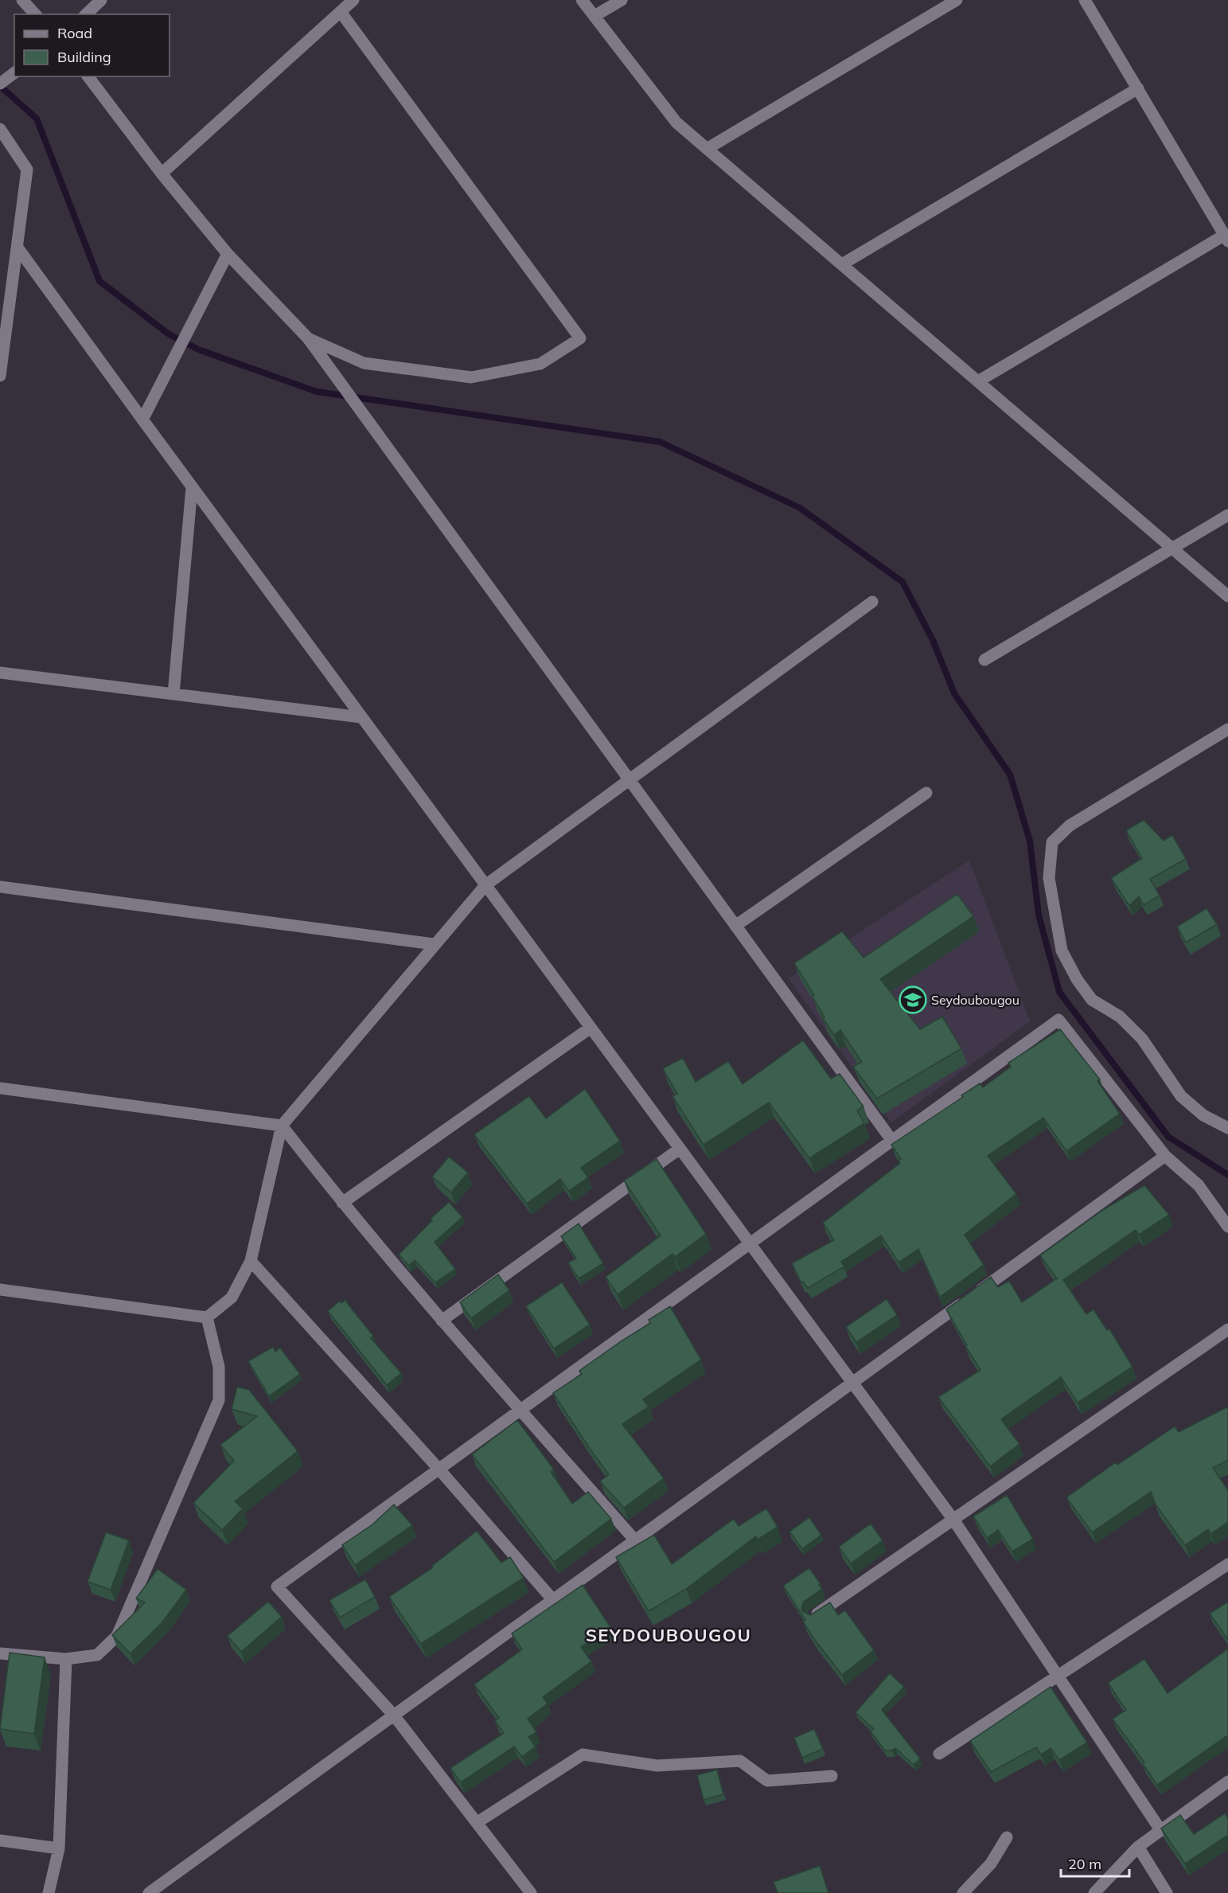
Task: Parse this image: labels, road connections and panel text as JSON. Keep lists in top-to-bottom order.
{
  "districts": ["SEYDOUBOUGOU"],
  "places": {
    "school or university": ["Seydoubougou"]
  },
  "legend": ["Road", "Building"],
  "scale_bar": "20 m"
}
